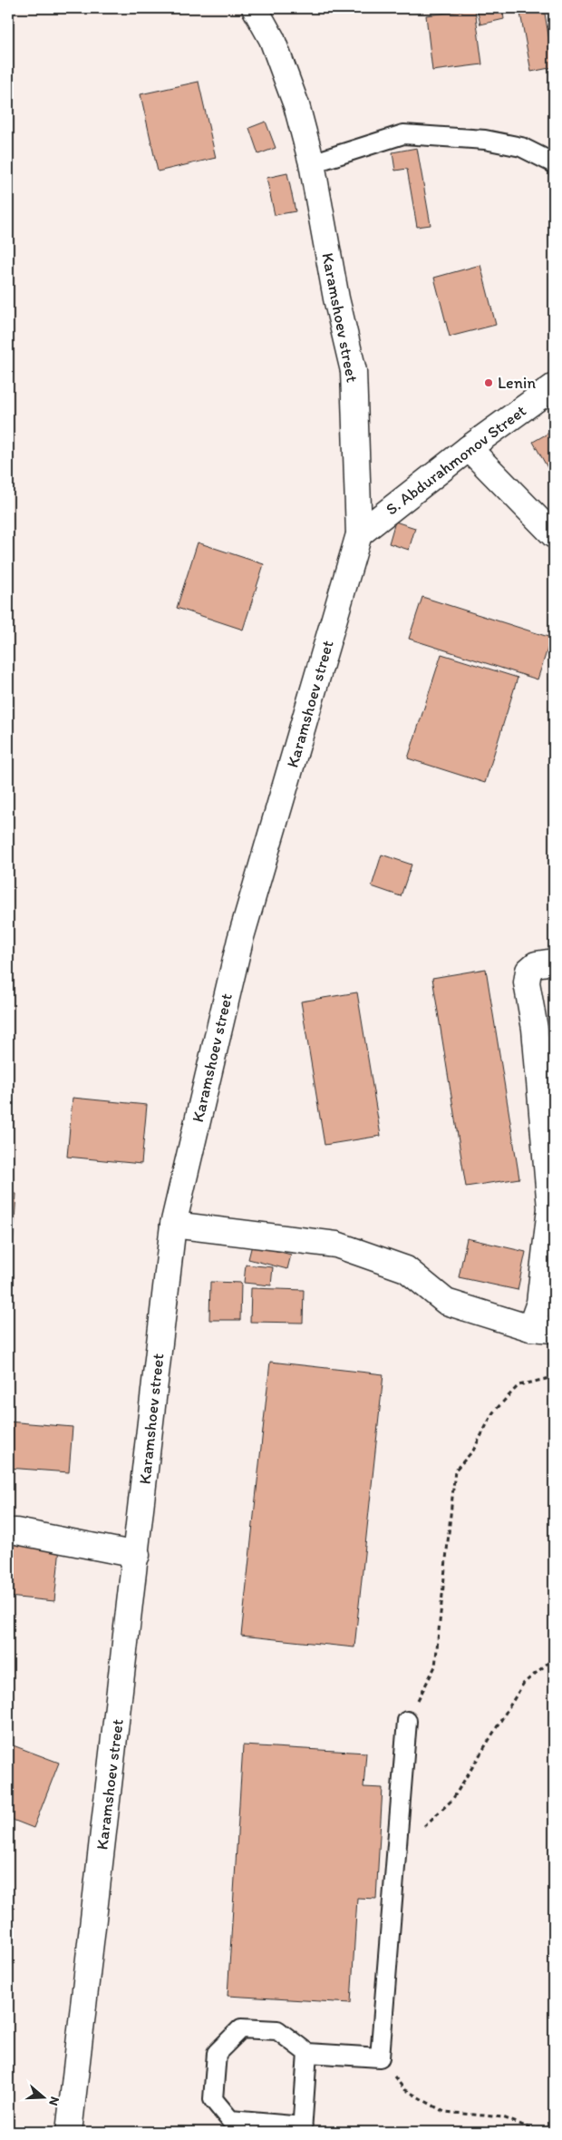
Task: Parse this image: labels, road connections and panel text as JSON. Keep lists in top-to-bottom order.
{
  "streets": {
    "main road": ["Karamshoev street", "S. Abdurahmonov Street"]
  },
  "crossings": [
    ["Karamshoev street", "S. Abdurahmonov Street"]
  ],
  "places": ["Lenin"],
  "north": "right"
}
